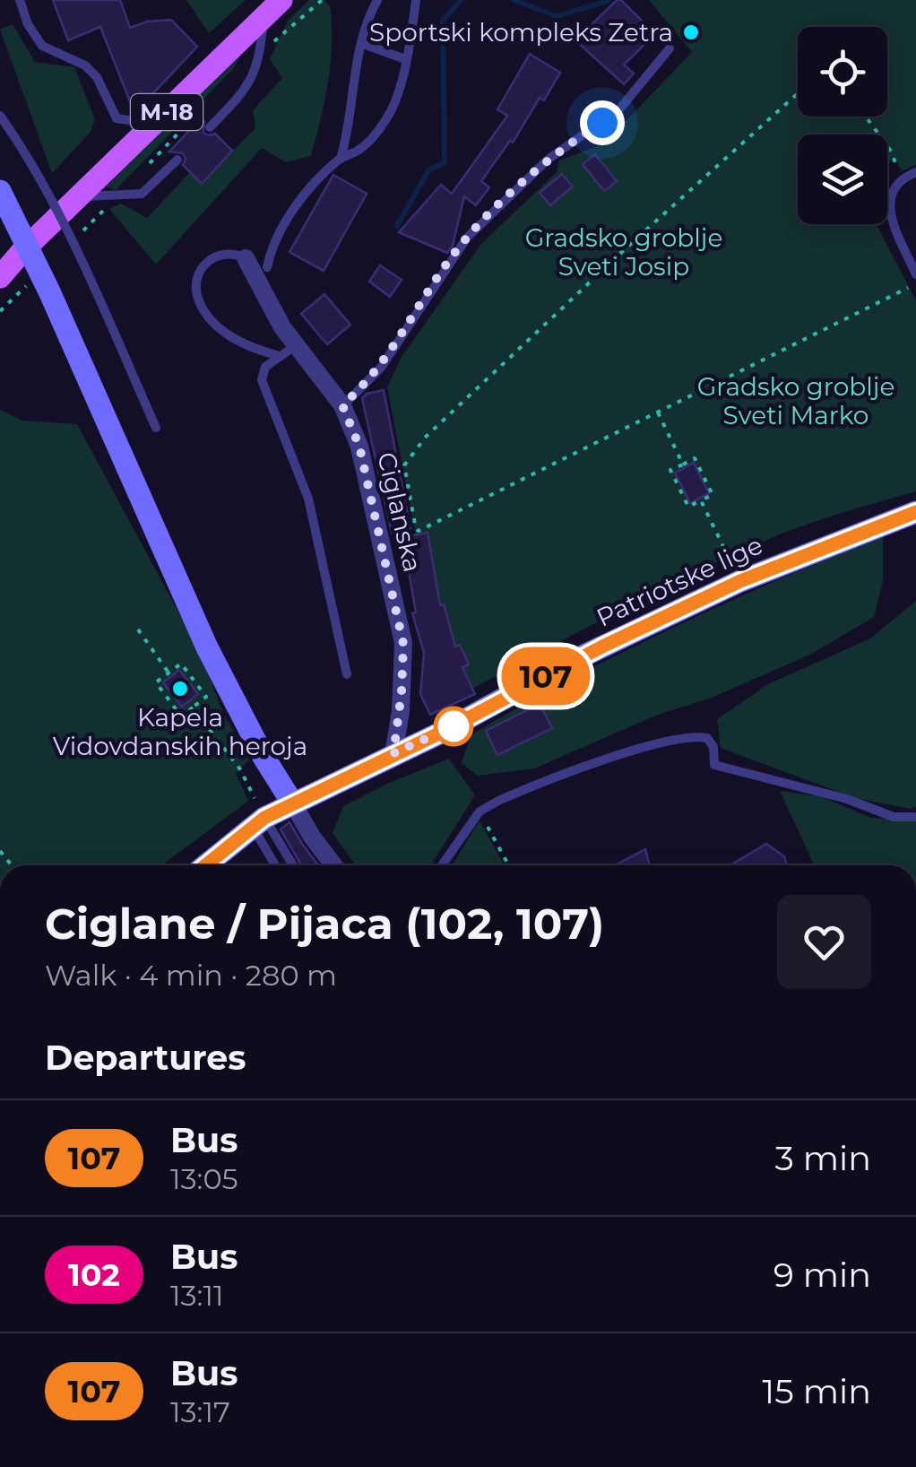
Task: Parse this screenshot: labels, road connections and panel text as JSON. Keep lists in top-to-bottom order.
{
  "streets": {
    "main road": ["M-18", "Patriotske lige"],
    "street": ["Ciglanska"]
  },
  "crossings": [
    ["Ciglanska", "Patriotske lige"]
  ],
  "parks": ["Gradsko groblje Sveti Josip", "Gradsko groblje Sveti Marko"],
  "places": ["Sportski kompleks Zetra", "Kapela Vidovdanskih heroja"],
  "lines": ["bus line 107"],
  "page": {
    "on_map": "107",
    "heading": [
      ["Ciglane / Pijaca (102, 107)", "Walk · 4 min · 280 m"],
      "Departures"
    ],
    "list": [
      {
        "mark": "107",
        "name": "Bus",
        "note": "13:05",
        "value": "3 min"
      },
      {
        "mark": "102",
        "name": "Bus",
        "note": "13:11",
        "value": "9 min"
      },
      {
        "mark": "107",
        "name": "Bus",
        "note": "13:17",
        "value": "15 min"
      }
    ]
  }
}
